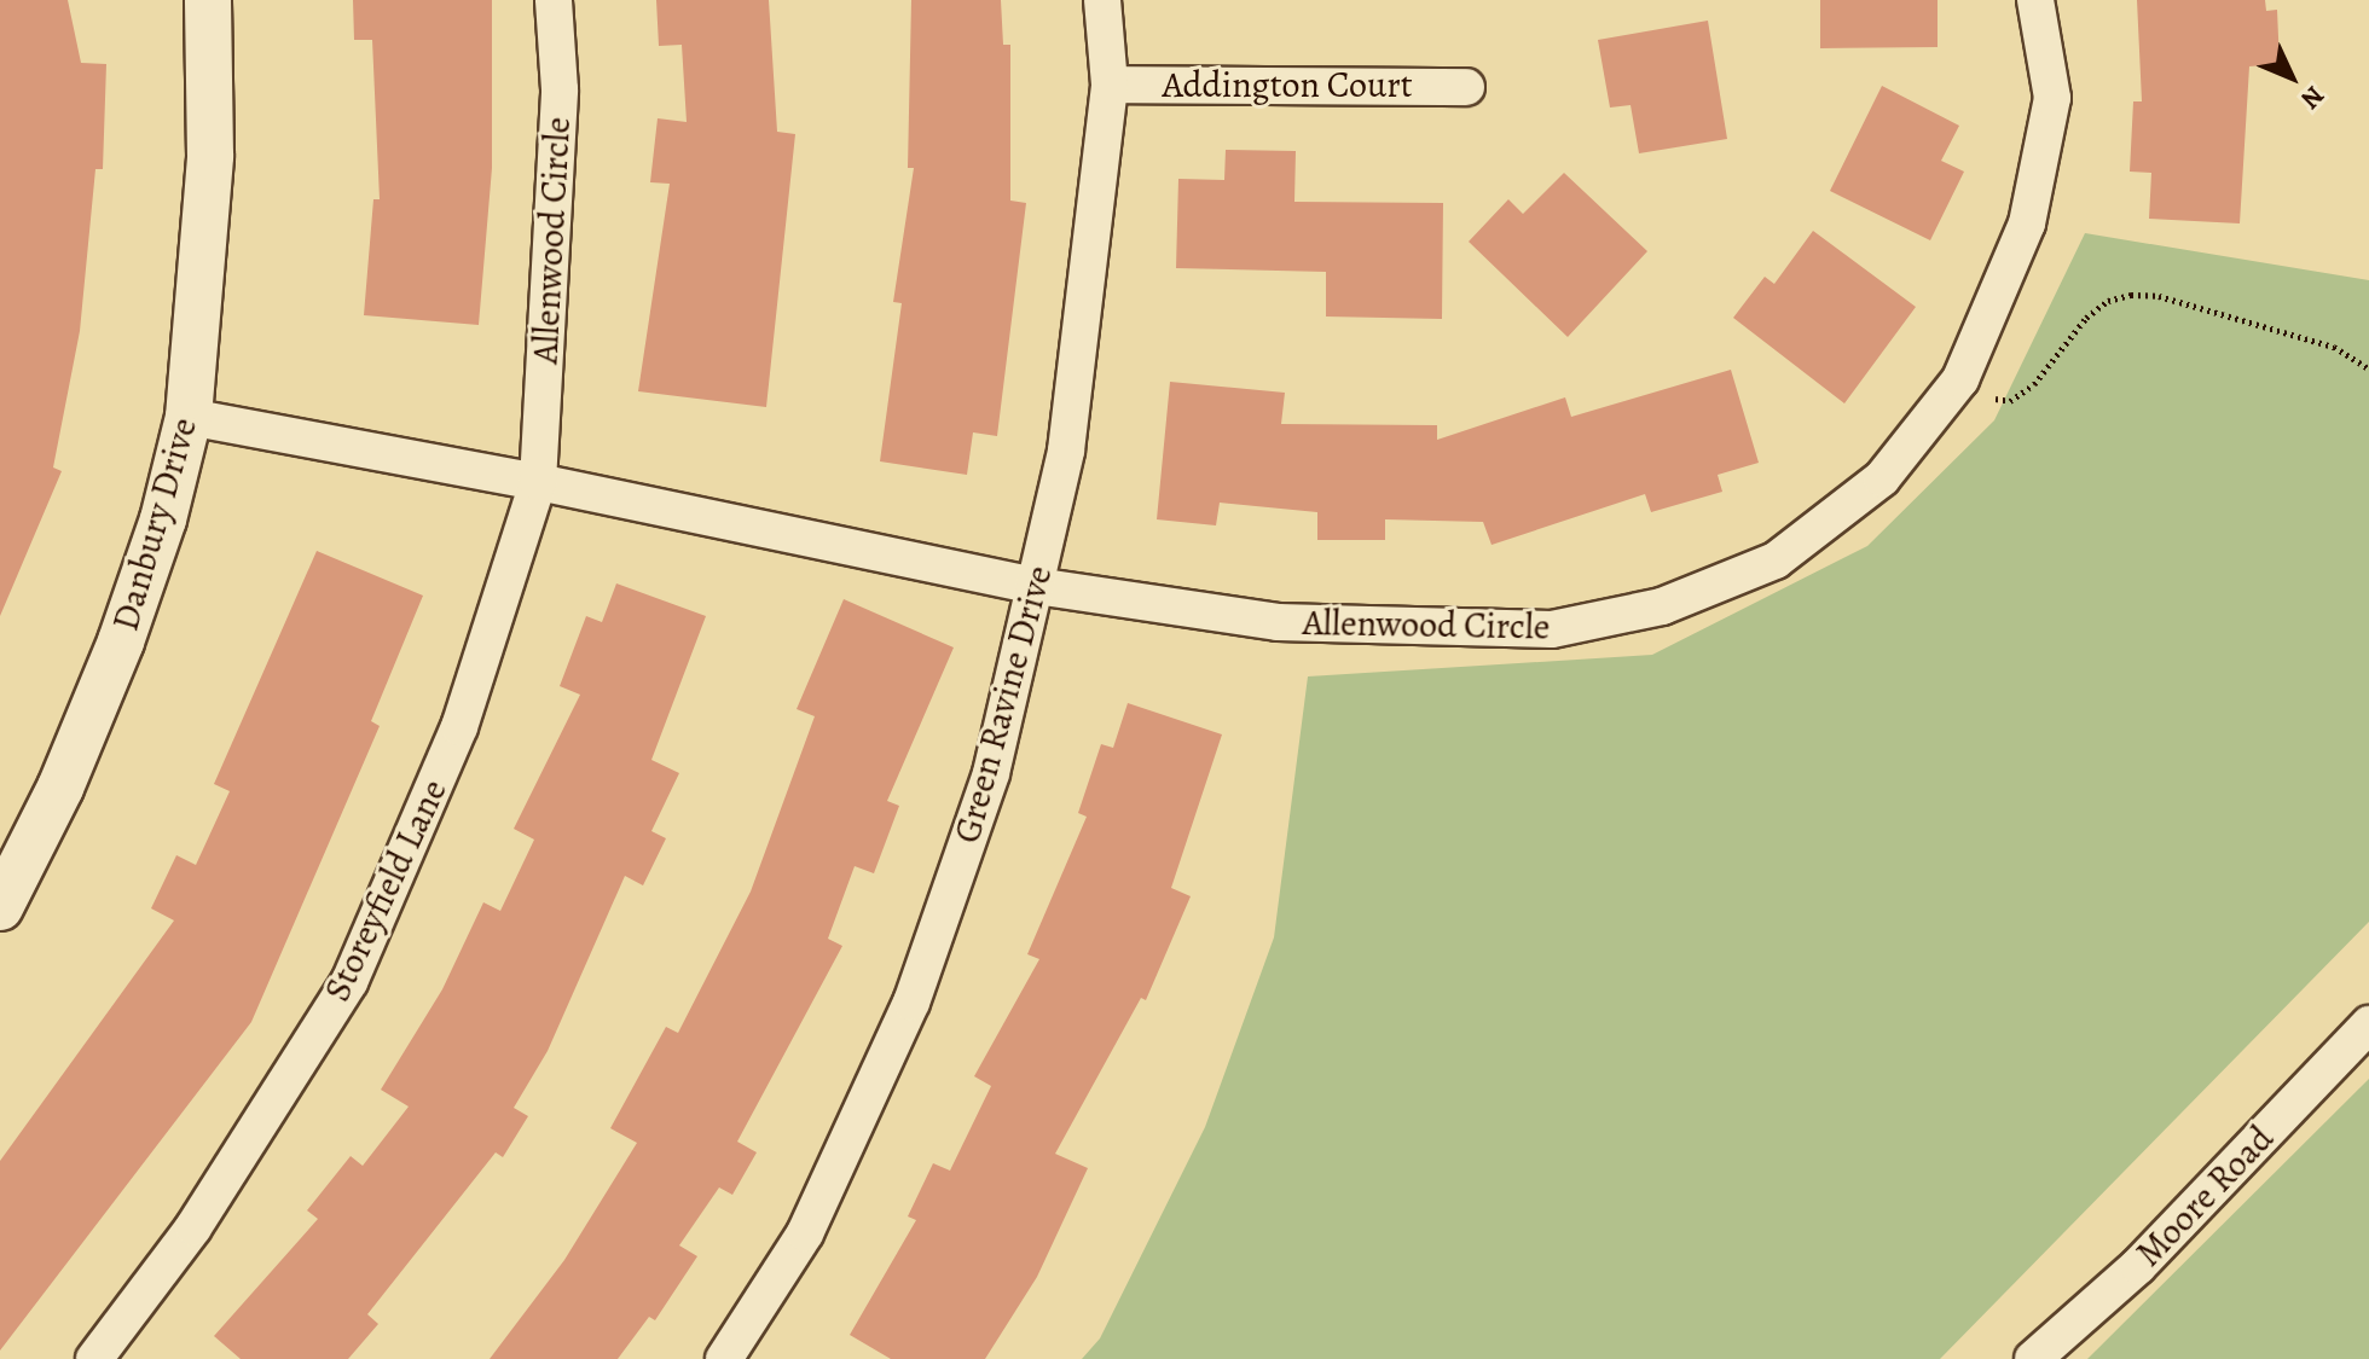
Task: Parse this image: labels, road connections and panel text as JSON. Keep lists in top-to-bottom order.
{
  "streets": {
    "street": [
      "Addington Court",
      "Allenwood Circle",
      "Danbury Drive",
      "Green Ravine Drive",
      "Storeyfield Lane",
      "Moore Road"
    ]
  },
  "crossings": [
    ["Addington Court", "Green Ravine Drive"],
    ["Allenwood Circle", "Danbury Drive"],
    ["Allenwood Circle", "Green Ravine Drive"],
    ["Allenwood Circle", "Storeyfield Lane"]
  ],
  "north": "bottom right"
}
